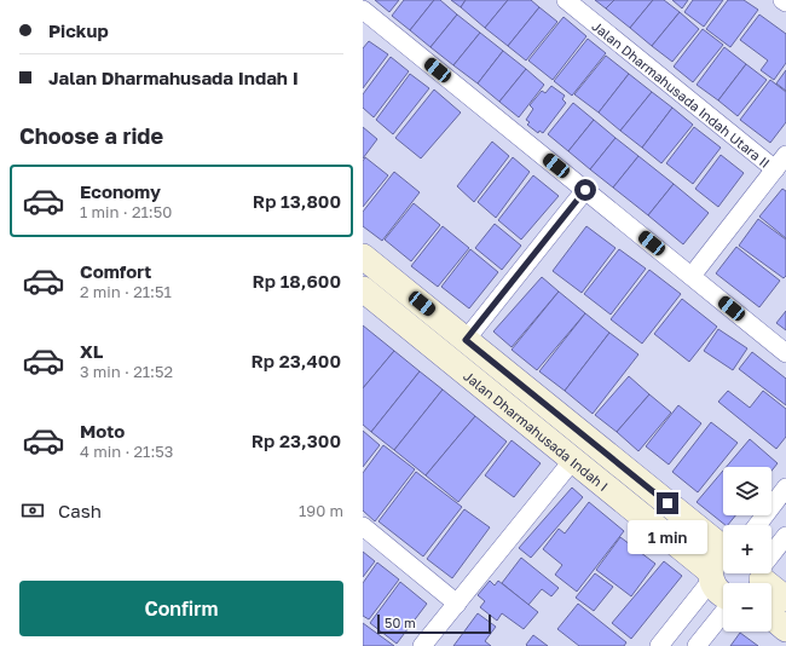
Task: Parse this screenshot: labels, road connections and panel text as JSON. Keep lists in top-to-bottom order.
{
  "streets": {
    "main road": ["Jalan Dharmahusada Indah I"],
    "street": ["Jalan Dharmahusada Indah Utara II"]
  },
  "scale_bar": "50 m",
  "page": {
    "banner": ["Pickup", "Jalan Dharmahusada Indah I"],
    "heading": "Choose a ride",
    "list": [
      {
        "name": "Economy",
        "note": "1 min · 21:50",
        "value": "Rp 13,800"
      },
      {
        "name": "Comfort",
        "note": "2 min · 21:51",
        "value": "Rp 18,600"
      },
      {
        "name": "XL",
        "note": "3 min · 21:52",
        "value": "Rp 23,400"
      },
      {
        "name": "Moto",
        "note": "4 min · 21:53",
        "value": "Rp 23,300"
      }
    ],
    "map_buttons": ["+", "−"],
    "pay": ["Cash", "190 m"],
    "bubble": "1 min",
    "buttons": "Confirm",
    "scale": "50 m"
  }
}
